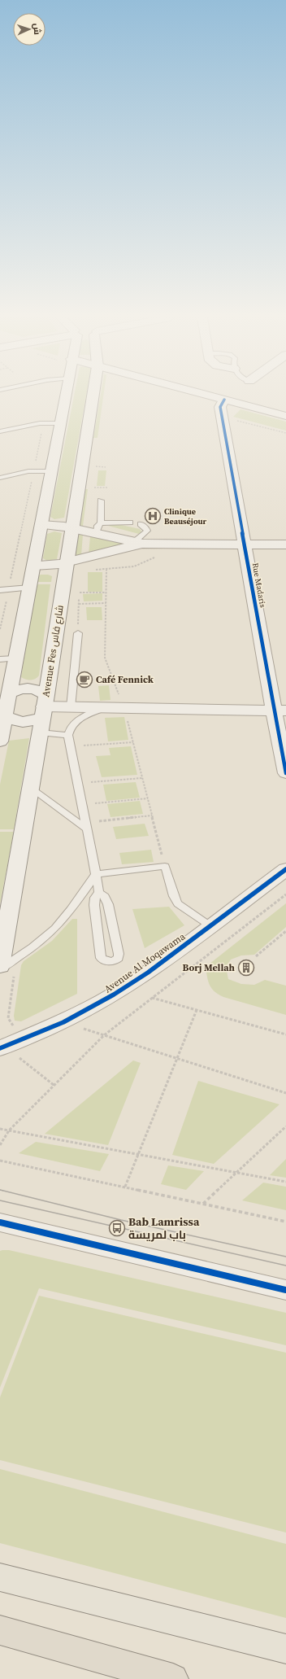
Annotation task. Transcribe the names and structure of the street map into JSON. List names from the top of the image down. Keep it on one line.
{"streets":{"street":["Rue Madaris","Avenue Fes شارع فاس","Avenue Al Moqawama"]},"places":{"hospital":["Clinique Beauséjour"],"cafe":["Café Fennick"],"building":["Borj Mellah"],"bus stop":["Bab Lamrissa باب لمريسة"]},"north":"right"}
